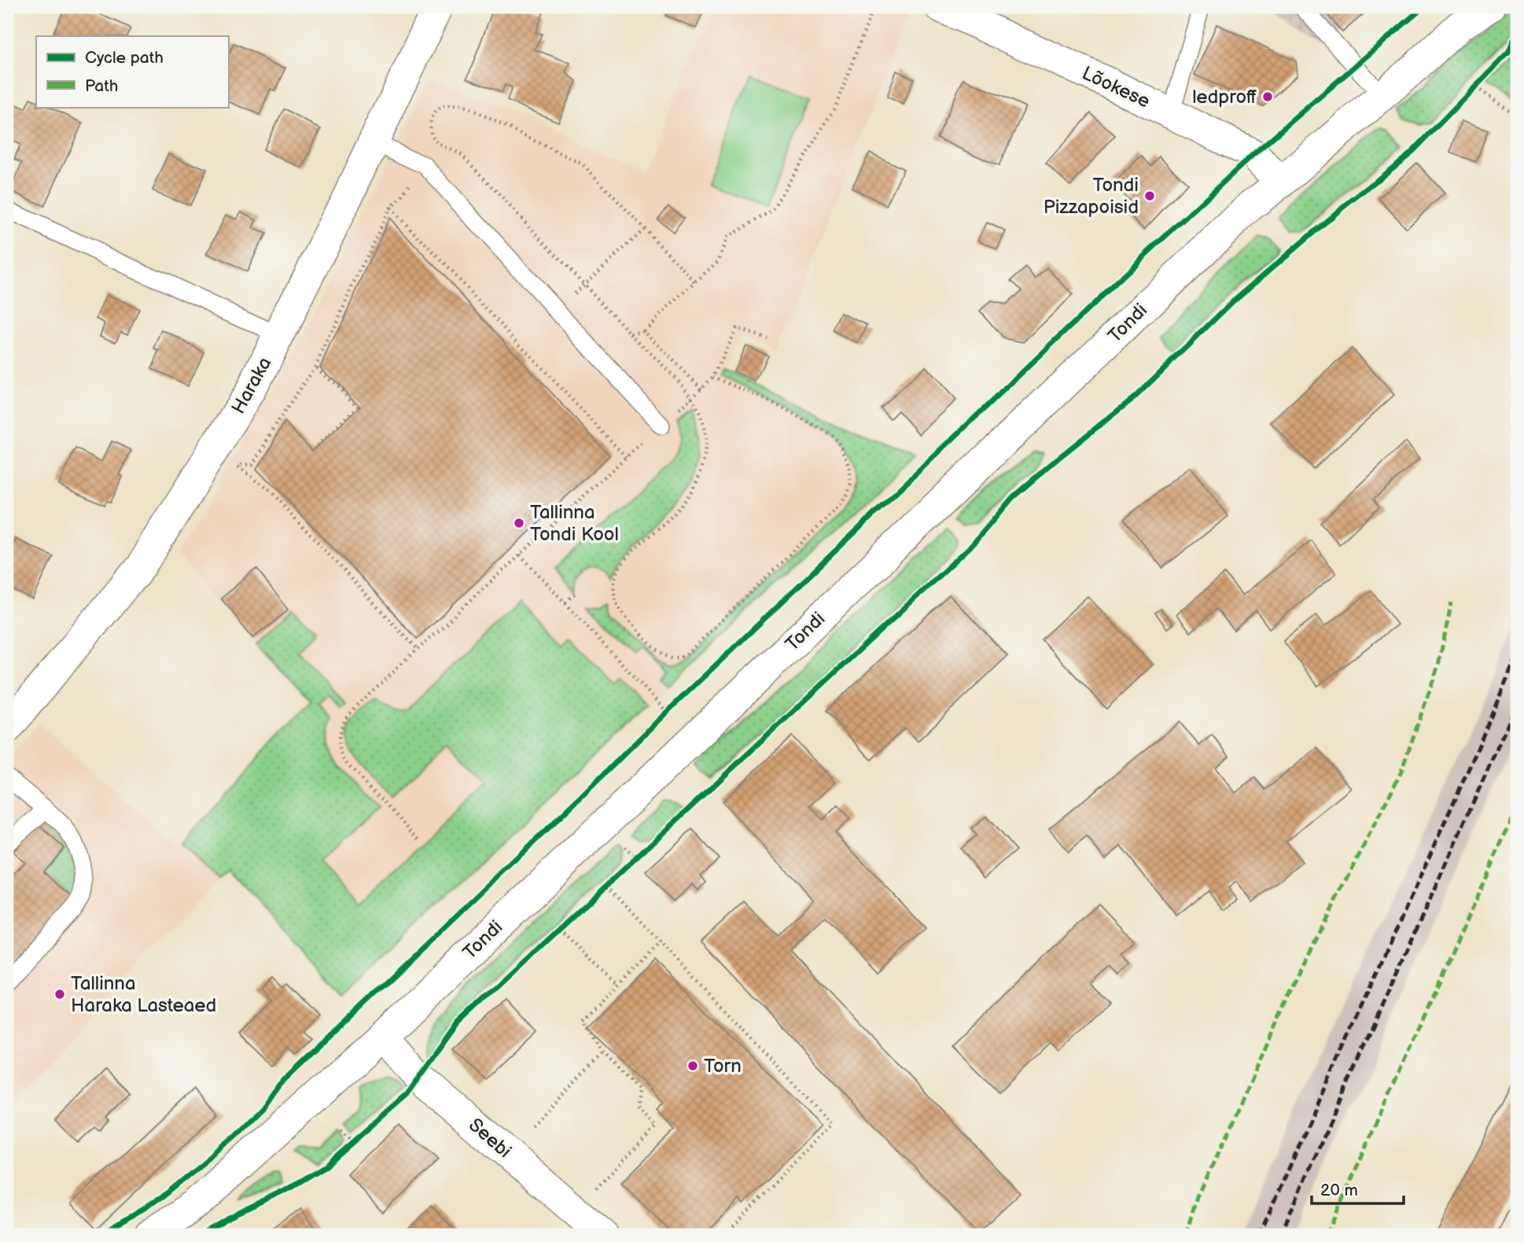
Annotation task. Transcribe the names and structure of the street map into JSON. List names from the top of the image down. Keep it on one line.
{"streets":{"street":["Lõokese","Tondi","Haraka","Seebi"]},"crossings":[["Lõokese","Tondi"],["Tondi","Seebi"]],"places":["ledproff","Tondi Pizzapoisid","Tallinna Tondi Kool","Tallinna Haraka Lasteaed","Torn"],"legend":["Cycle path","Path"],"scale_bar":"20 m"}
